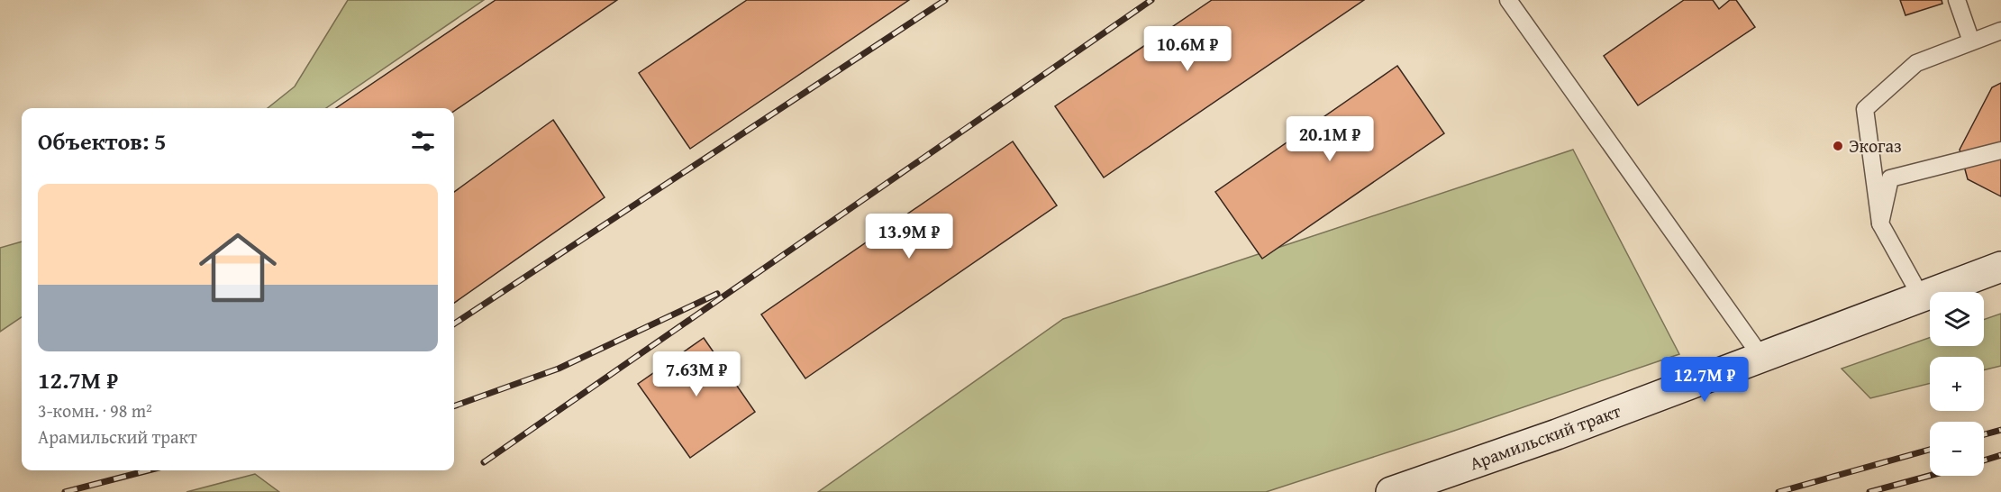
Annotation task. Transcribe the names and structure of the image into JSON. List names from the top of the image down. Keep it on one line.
{"streets":{"main road":["Арамильский тракт"]},"places":["Экогаз"],"page":{"price":["10.6M ₽","20.1M ₽","13.9M ₽","7.63M ₽","12.7M ₽"],"heading":"Объектов: 5","list":[{"name":"12.7M ₽","note":"3-комн. · 98 m² · Арамильский тракт"}],"map_buttons":["+","−"]}}
